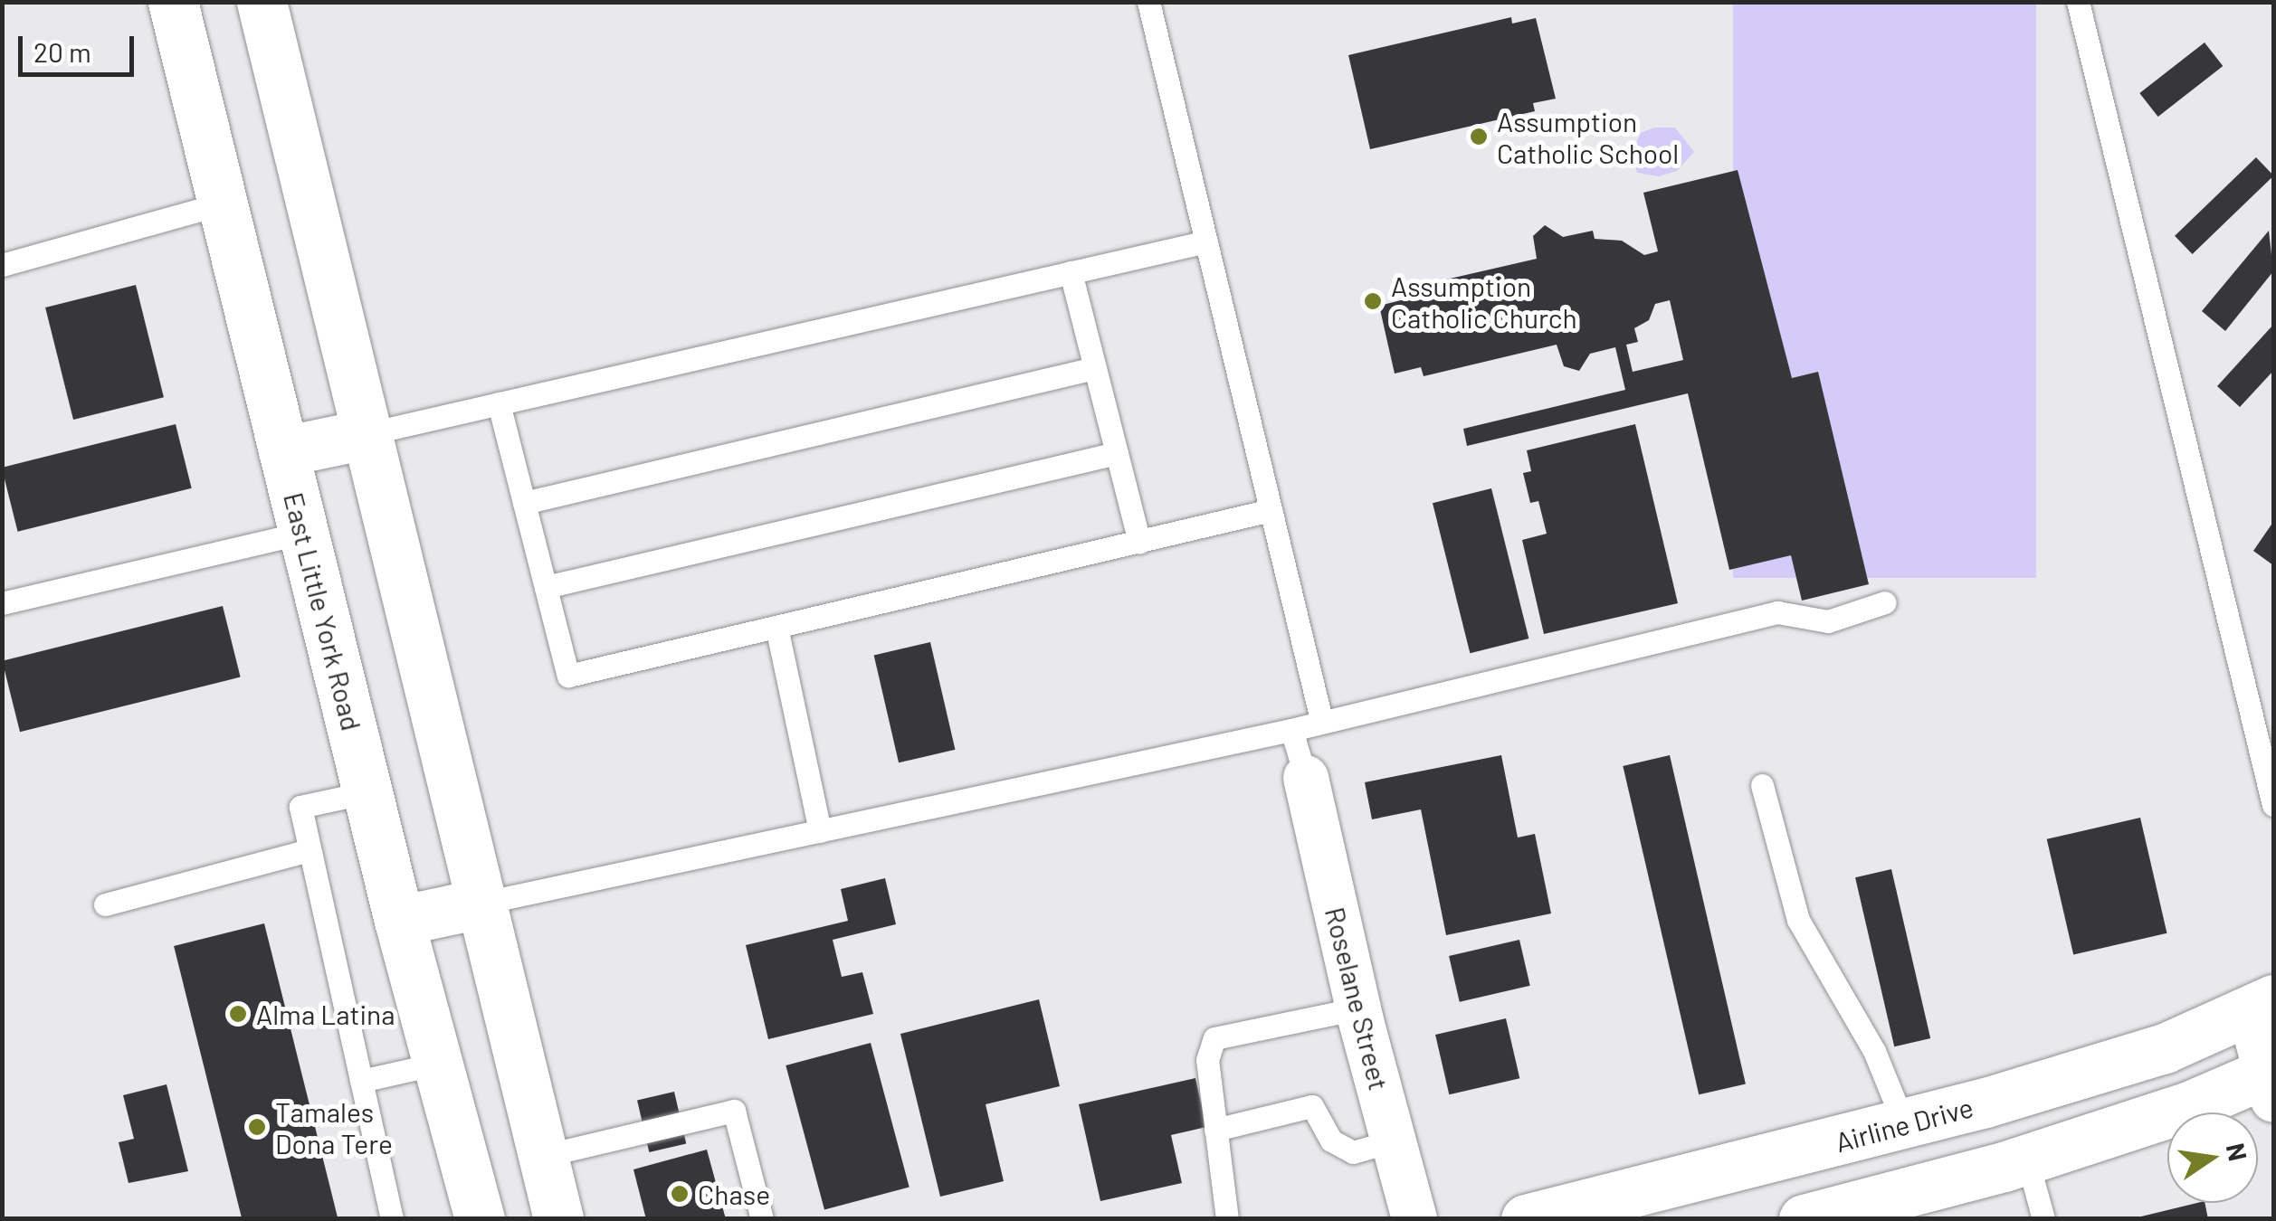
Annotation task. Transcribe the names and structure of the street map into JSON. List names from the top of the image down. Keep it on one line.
{"streets":{"main road":["East Little York Road","Airline Drive"],"street":["Roselane Street"]},"places":["Assumption Catholic School","Assumption Catholic Church","Alma Latina","Tamales Dona Tere","Chase"],"scale_bar":"20 m","north":"right"}
